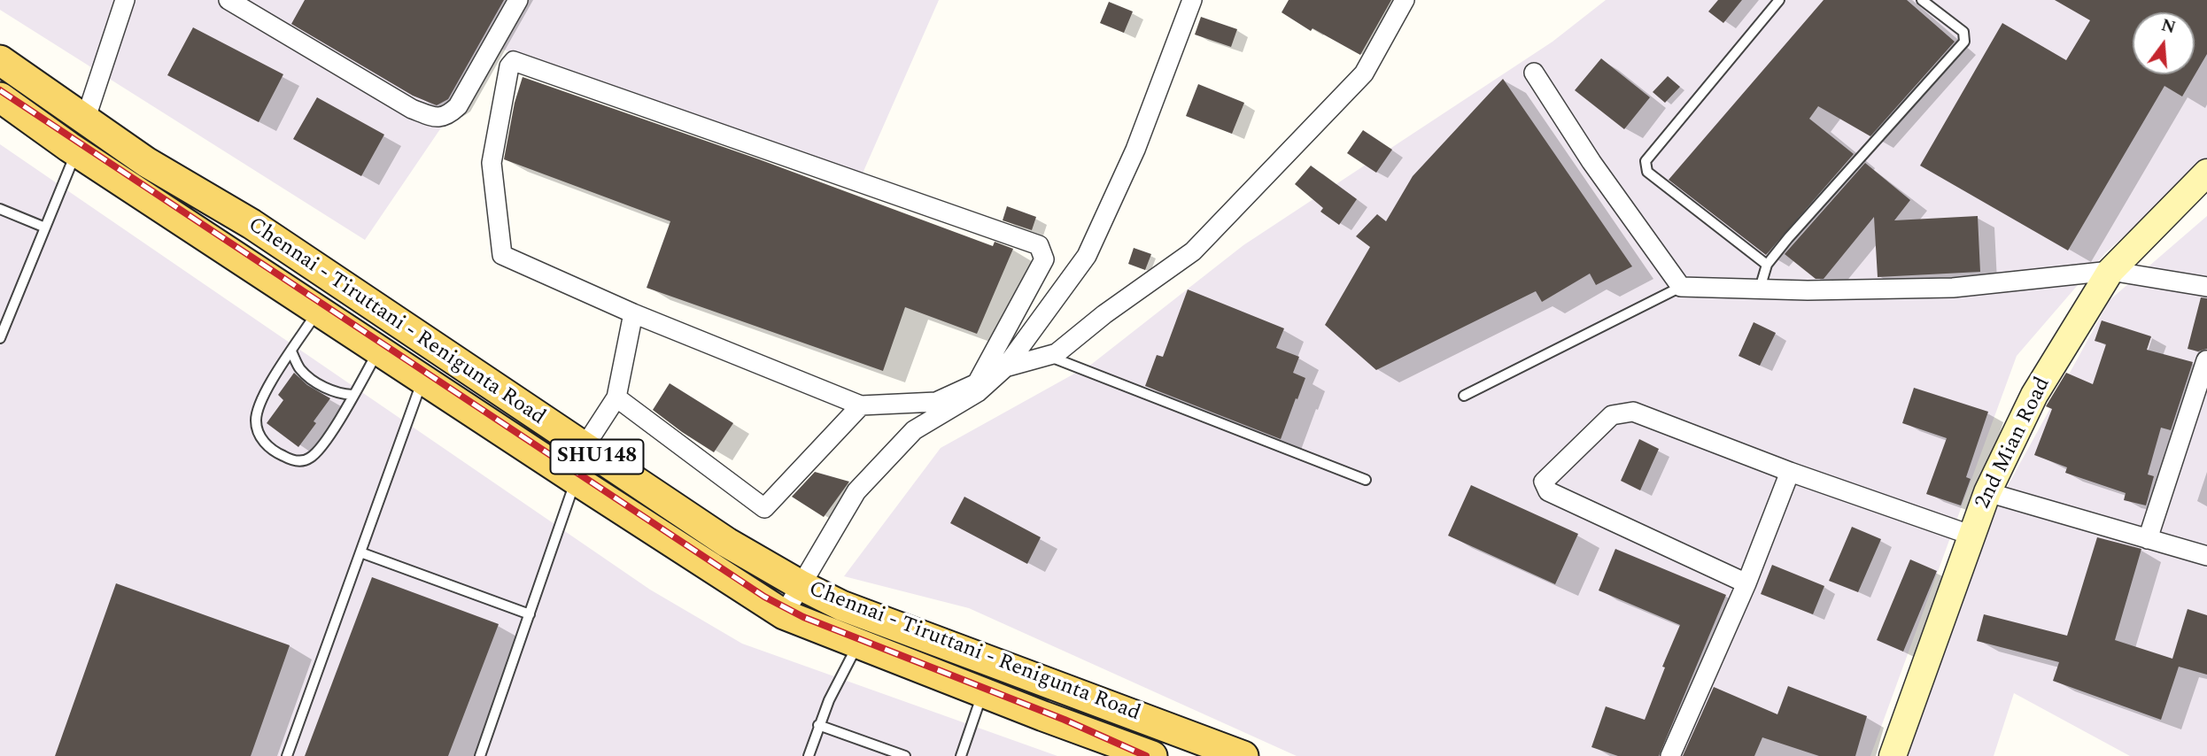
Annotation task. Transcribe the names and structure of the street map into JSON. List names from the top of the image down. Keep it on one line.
{"streets":{"main road":["Chennai - Tiruttani - Renigunta Road","2nd Mian Road","SHU148"]},"north":"top"}
